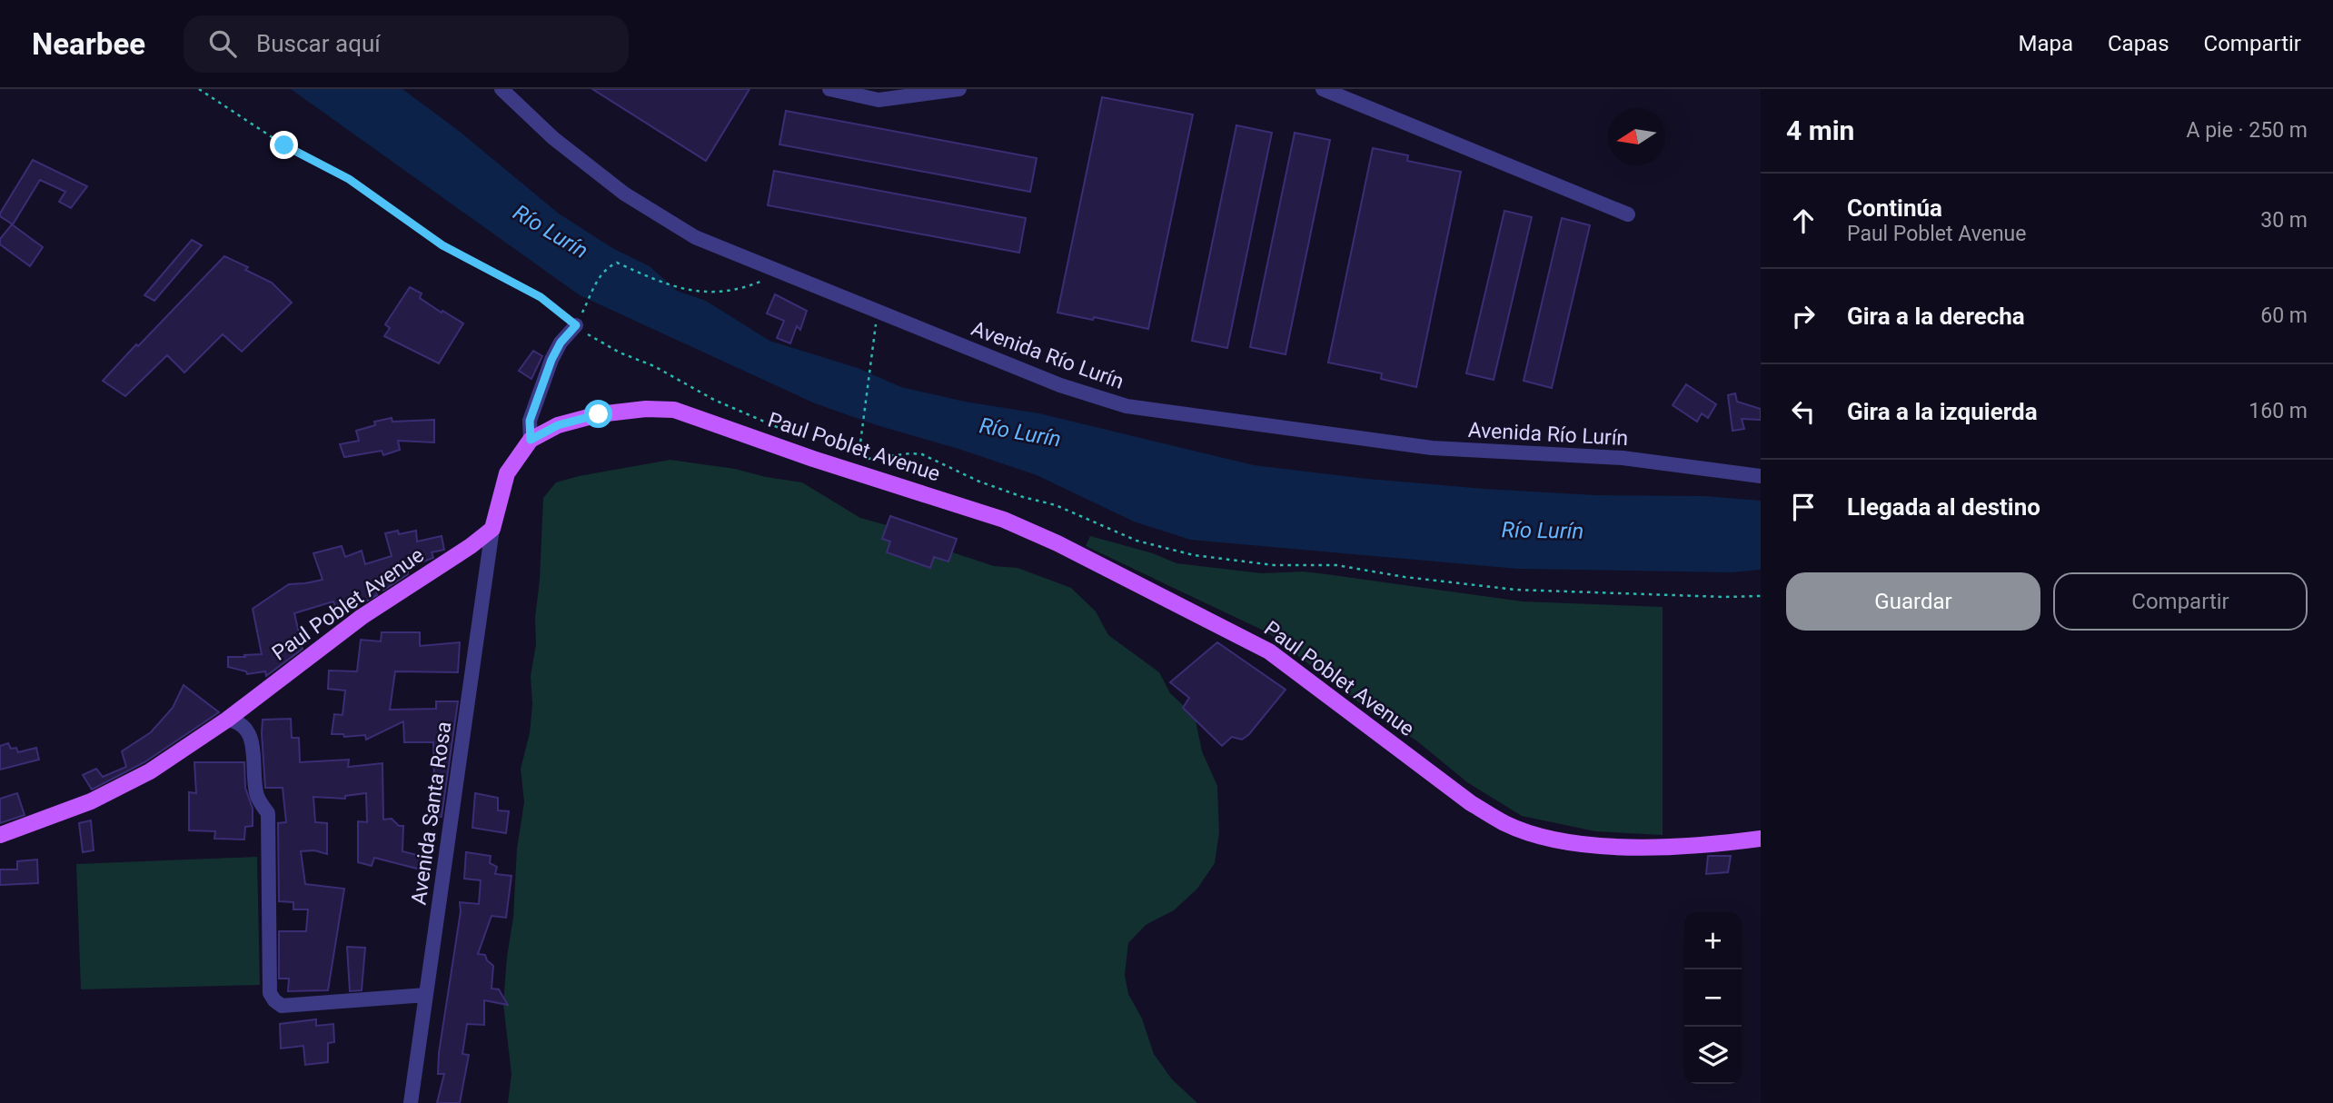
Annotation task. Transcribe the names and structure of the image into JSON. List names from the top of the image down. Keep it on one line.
{"streets":{"main road":["Paul Poblet Avenue"],"street":["Avenida Río Lurín","Avenida Santa Rosa"]},"crossings":[["Paul Poblet Avenue","Avenida Santa Rosa"]],"water":["Río Lurín"],"north":"left","page":{"header":"Nearbee","search":"Buscar aquí","nav":["Mapa","Capas","Compartir"],"heading":["4 min","A pie · 250 m"],"list":[["Continúa","Paul Poblet Avenue","30 m"],["Gira a la derecha","60 m"],["Gira a la izquierda","160 m"],"Llegada al destino"],"buttons":["Guardar","Compartir"],"map_buttons":["+","−"]}}
